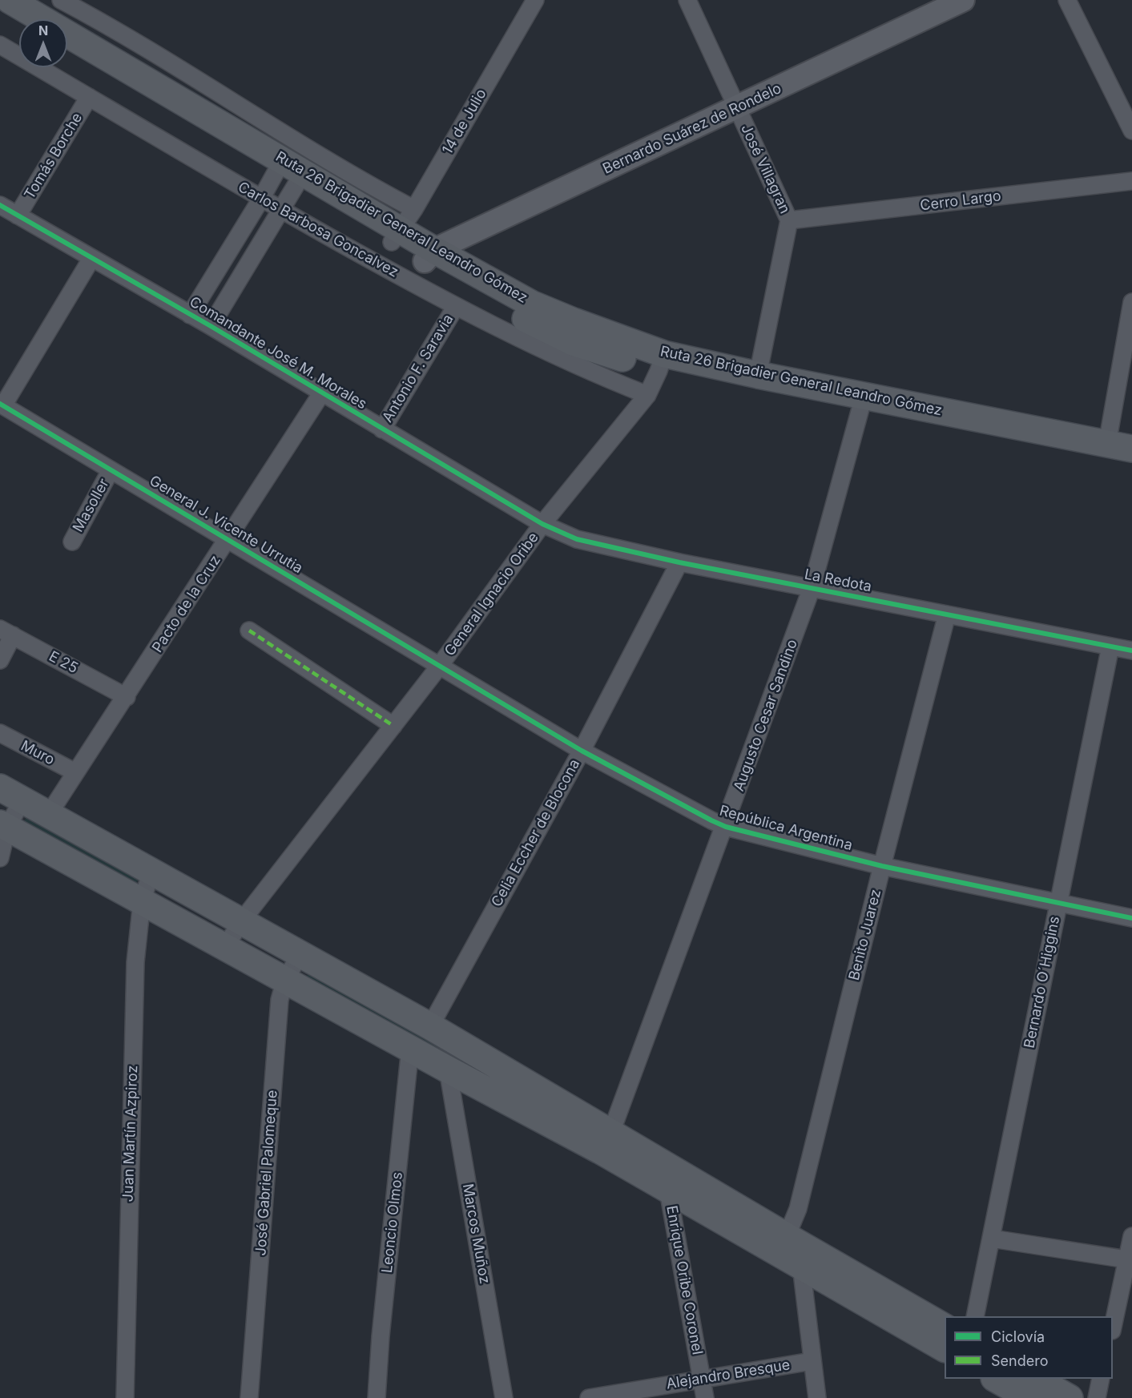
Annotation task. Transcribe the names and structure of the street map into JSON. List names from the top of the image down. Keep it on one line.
{"streets":{"main road":["Ruta 26 Brigadier General Leandro Gómez"],"street":["14 de Julio","Bernardo Suárez de Rondelo","Tomás Borche","José Villagran","Cerro Largo","Carlos Barbosa Goncalvez","Comandante José M. Morales","Antonio F. Saravia","Masoller","General J. Vicente Urrutia","La Redota","General Ignacio Oribe","Pacto de la Cruz","E 25","Augusto Cesar Sandino","Muro","República Argentina","Celia Eccher de Blocona","Benito Juarez","Bernardo O´Higgins","Juan Martín Azpiroz","José Gabriel Palomeque","Leoncio Olmos","Marcos Muñoz","Enrique Oribe Coronel","Alejandro Bresque"]},"crossings":[["14 de Julio","Ruta 26 Brigadier General Leandro Gómez"],["Bernardo Suárez de Rondelo","José Villagran"],["Bernardo Suárez de Rondelo","Ruta 26 Brigadier General Leandro Gómez"],["Tomás Borche","Carlos Barbosa Goncalvez"],["Tomás Borche","Comandante José M. Morales"],["José Villagran","Cerro Largo"],["José Villagran","Ruta 26 Brigadier General Leandro Gómez"],["Ruta 26 Brigadier General Leandro Gómez","General Ignacio Oribe"],["Ruta 26 Brigadier General Leandro Gómez","Augusto Cesar Sandino"],["Carlos Barbosa Goncalvez","Antonio F. Saravia"],["Carlos Barbosa Goncalvez","General Ignacio Oribe"],["Comandante José M. Morales","Antonio F. Saravia"],["Comandante José M. Morales","La Redota"],["Comandante José M. Morales","General Ignacio Oribe"],["Comandante José M. Morales","Pacto de la Cruz"],["Masoller","General J. Vicente Urrutia"],["General J. Vicente Urrutia","General Ignacio Oribe"],["General J. Vicente Urrutia","Pacto de la Cruz"],["General J. Vicente Urrutia","República Argentina"],["La Redota","General Ignacio Oribe"],["La Redota","Augusto Cesar Sandino"],["La Redota","Celia Eccher de Blocona"],["La Redota","Benito Juarez"],["La Redota","Bernardo O´Higgins"],["General Ignacio Oribe","República Argentina"],["Pacto de la Cruz","E 25"],["Pacto de la Cruz","Muro"],["Augusto Cesar Sandino","República Argentina"],["República Argentina","Celia Eccher de Blocona"],["República Argentina","Benito Juarez"],["República Argentina","Bernardo O´Higgins"],["Enrique Oribe Coronel","Alejandro Bresque"]],"legend":["Ciclovía","Sendero"],"north":"top"}
